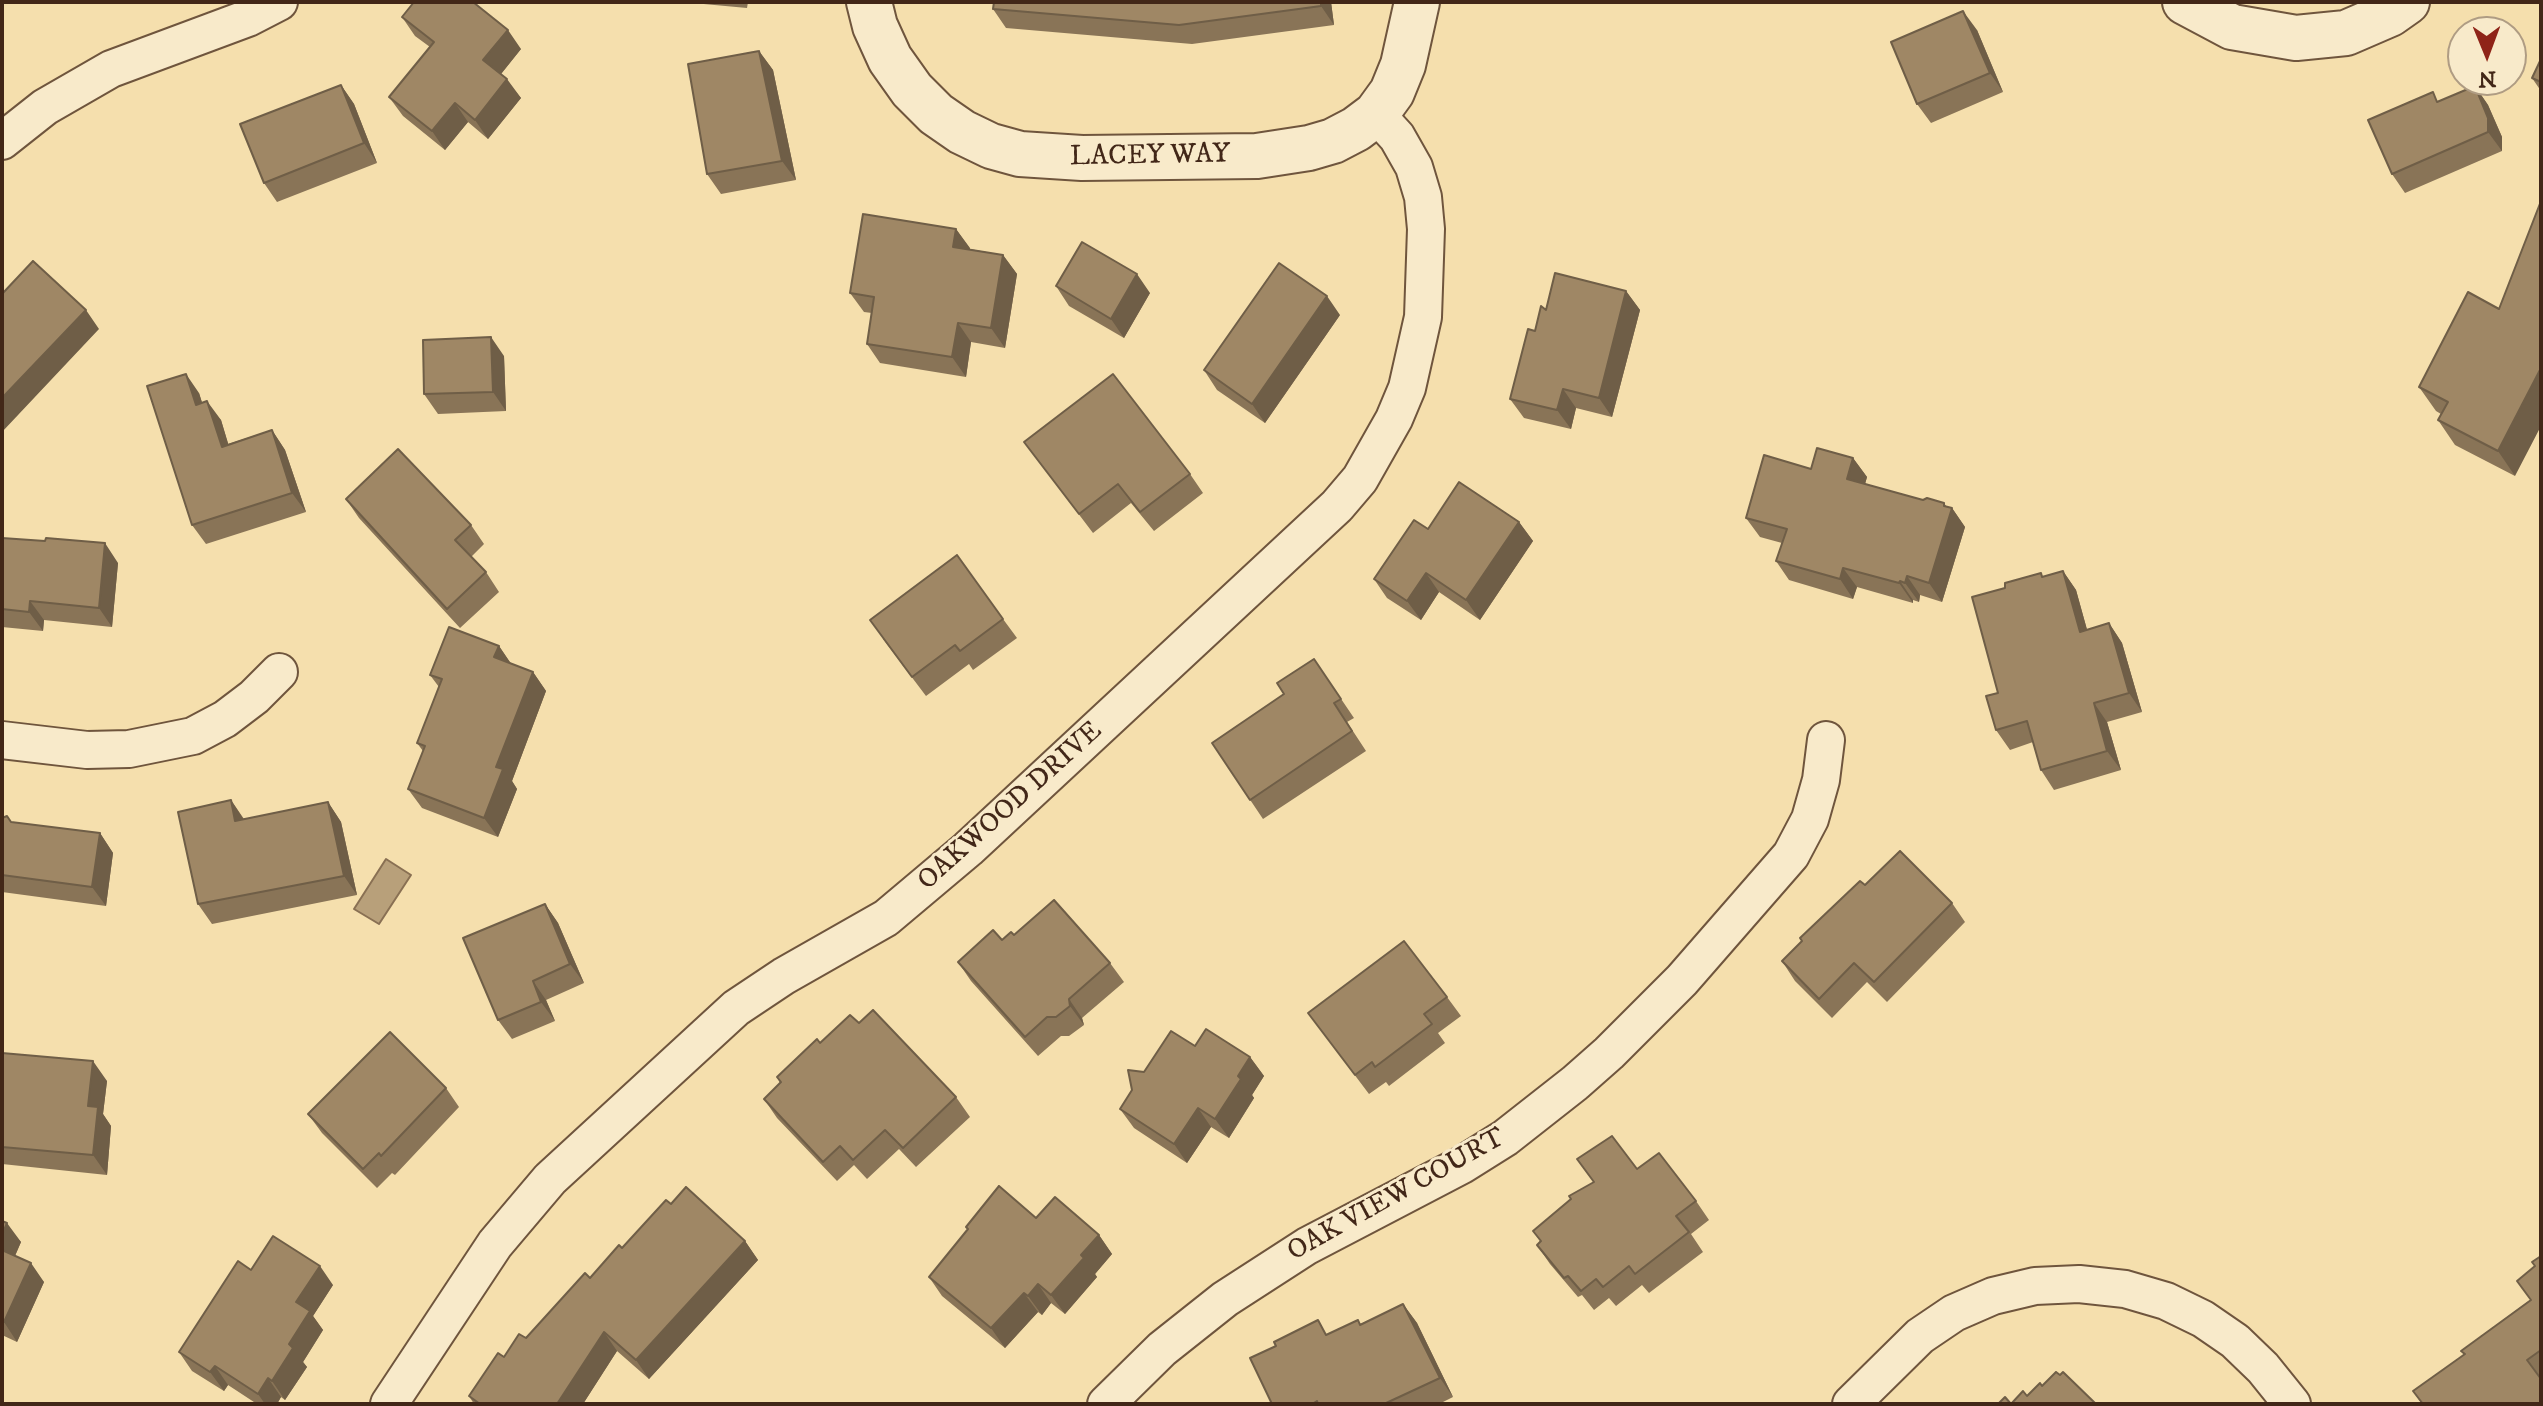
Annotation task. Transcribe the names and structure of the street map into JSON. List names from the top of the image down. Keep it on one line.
{"streets":{"street":["LACEY WAY","OAKWOOD DRIVE","OAK VIEW COURT"]},"crossings":[["LACEY WAY","OAKWOOD DRIVE"]],"north":"bottom"}
